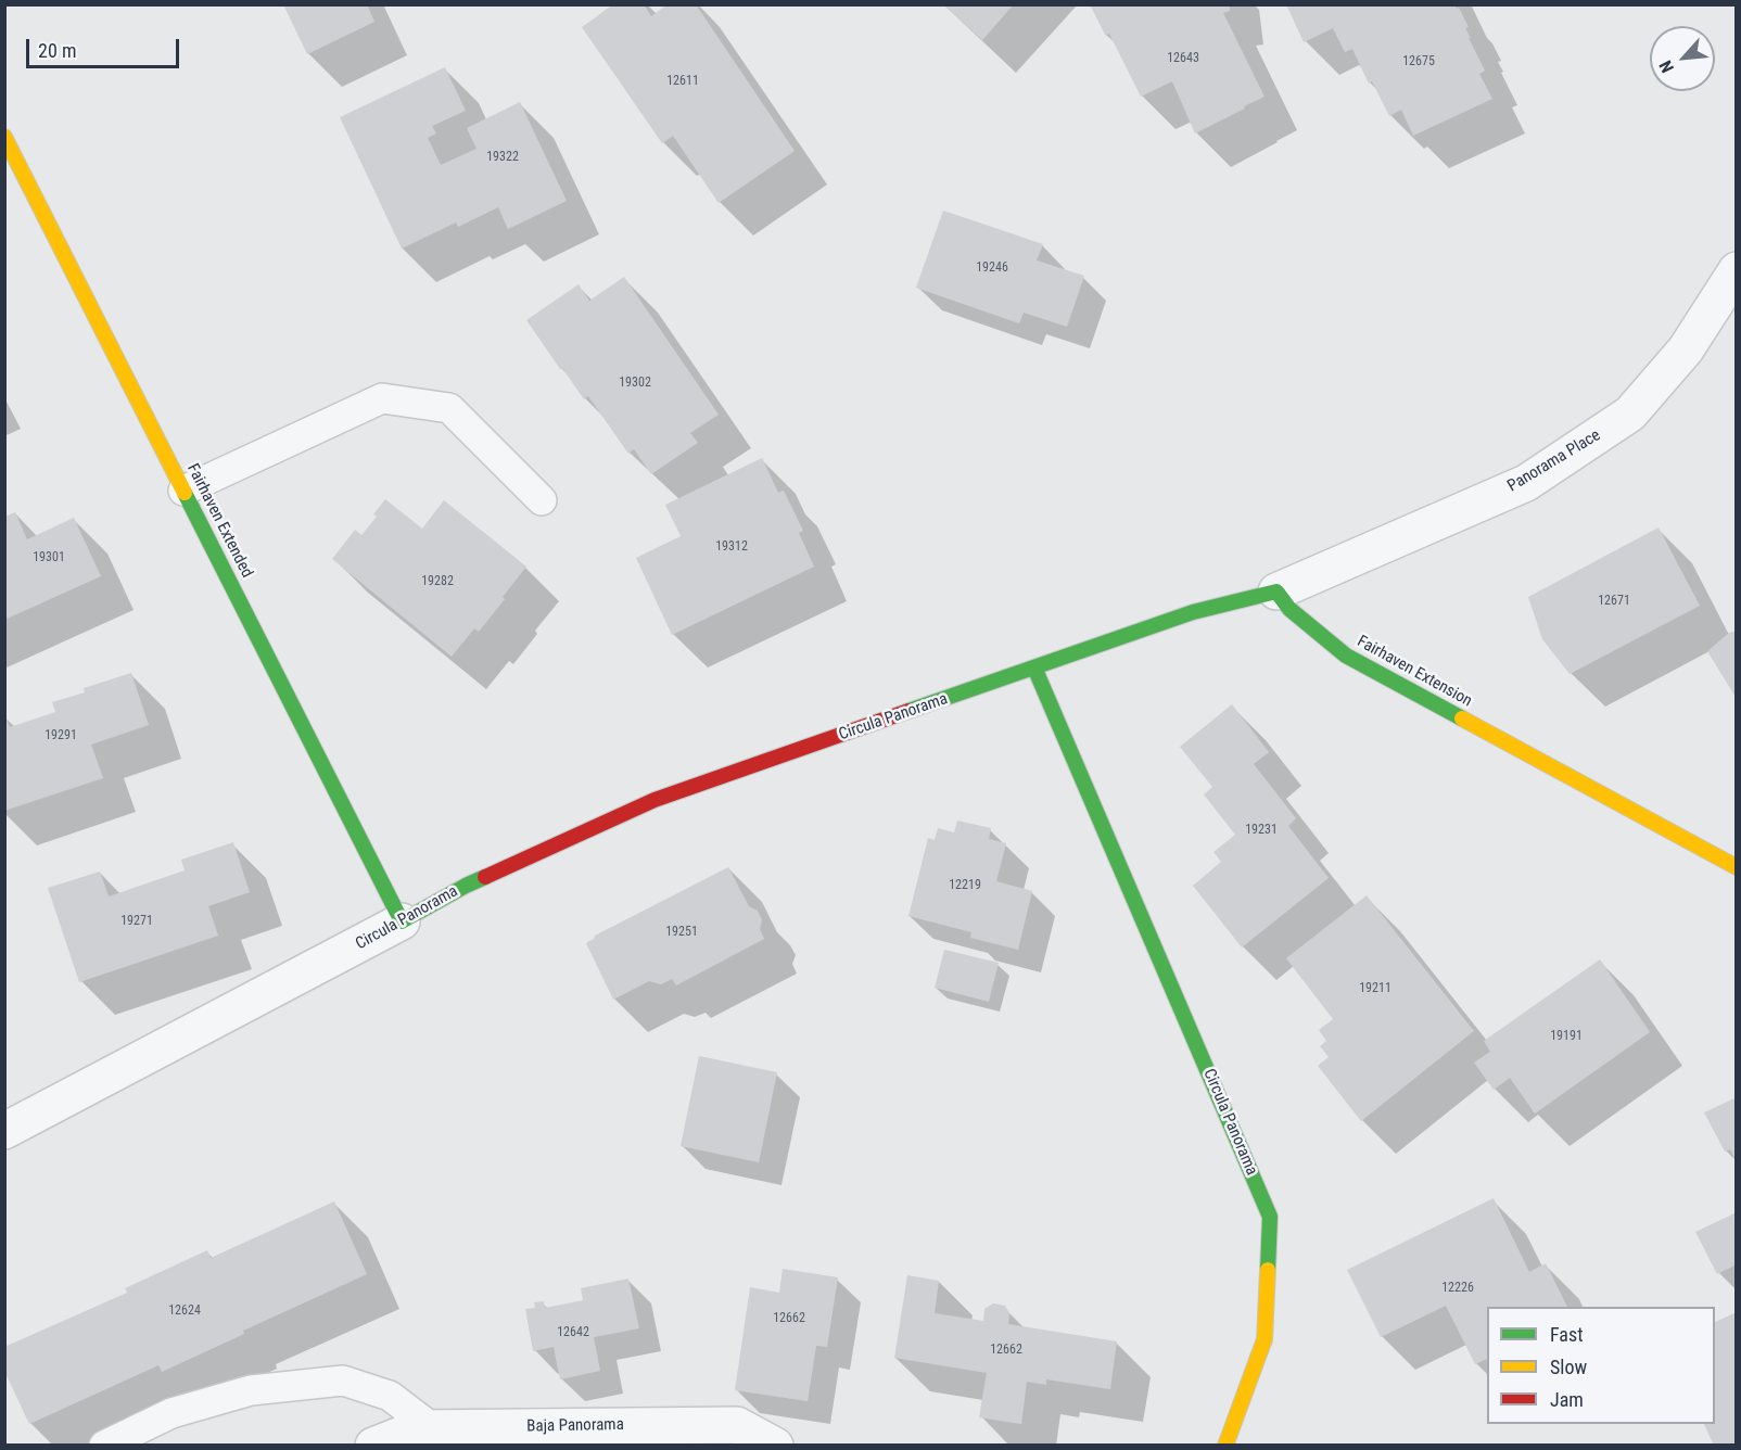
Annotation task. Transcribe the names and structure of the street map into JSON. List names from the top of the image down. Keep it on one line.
{"streets":{"street":["Panorama Place","Fairhaven Extended","Fairhaven Extension","Circula Panorama","Baja Panorama"]},"crossings":[["Panorama Place","Fairhaven Extension"],["Fairhaven Extended","Circula Panorama"]],"house_numbers":["12643","12675","12611","19322","19246","19302","19312","19301","19282","12671","19291","19231","12219","19271","19251","19211","19191","12226","12624","12662","12642","12662"],"legend":["Fast","Slow","Jam"],"scale_bar":"20 m","north":"bottom left"}
